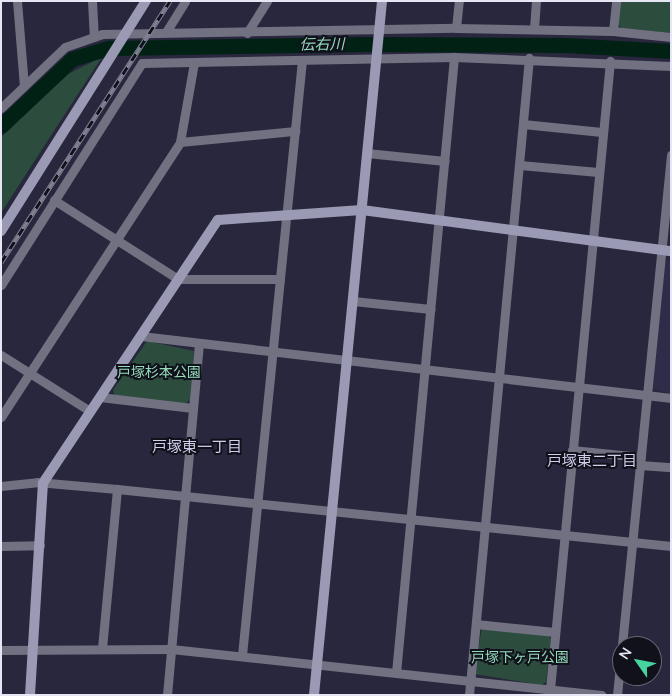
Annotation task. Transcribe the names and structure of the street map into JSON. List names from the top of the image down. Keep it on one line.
{"districts":["戸塚東一丁目","戸塚東二丁目"],"water":["伝右川"],"parks":["戸塚杉本公園","戸塚下ヶ戸公園"],"north":"top left"}
